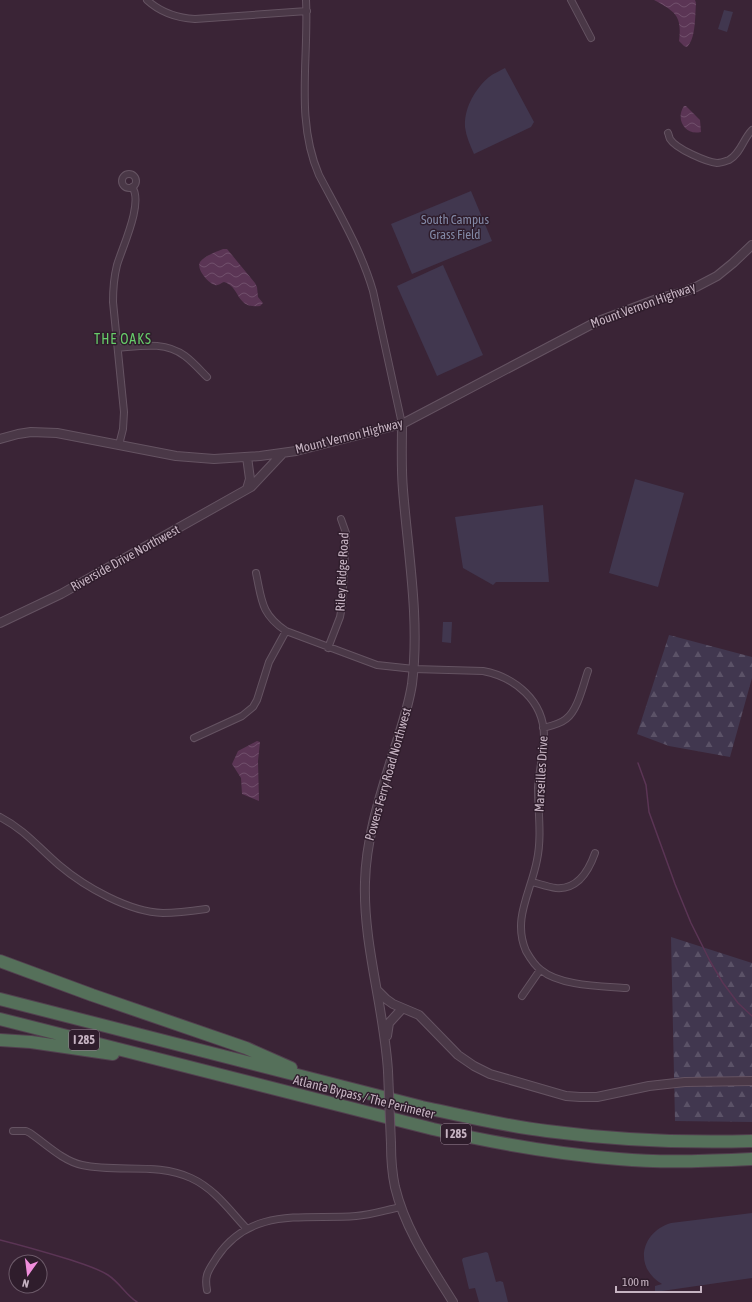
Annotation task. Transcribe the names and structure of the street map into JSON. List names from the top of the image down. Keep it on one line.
{"streets":{"highway":["I 285","Atlanta Bypass / The Perimeter"],"street":["Mount Vernon Highway","Riverside Drive Northwest","Riley Ridge Road","Powers Ferry Road Northwest","Marseilles Drive"]},"crossings":[["Mount Vernon Highway","Riverside Drive Northwest"],["Mount Vernon Highway","Powers Ferry Road Northwest"],["Riley Ridge Road","Marseilles Drive"],["Powers Ferry Road Northwest","Marseilles Drive"]],"districts":["THE OAKS"],"parks":["South Campus Grass Field"],"scale_bar":"100 m","north":"bottom"}
